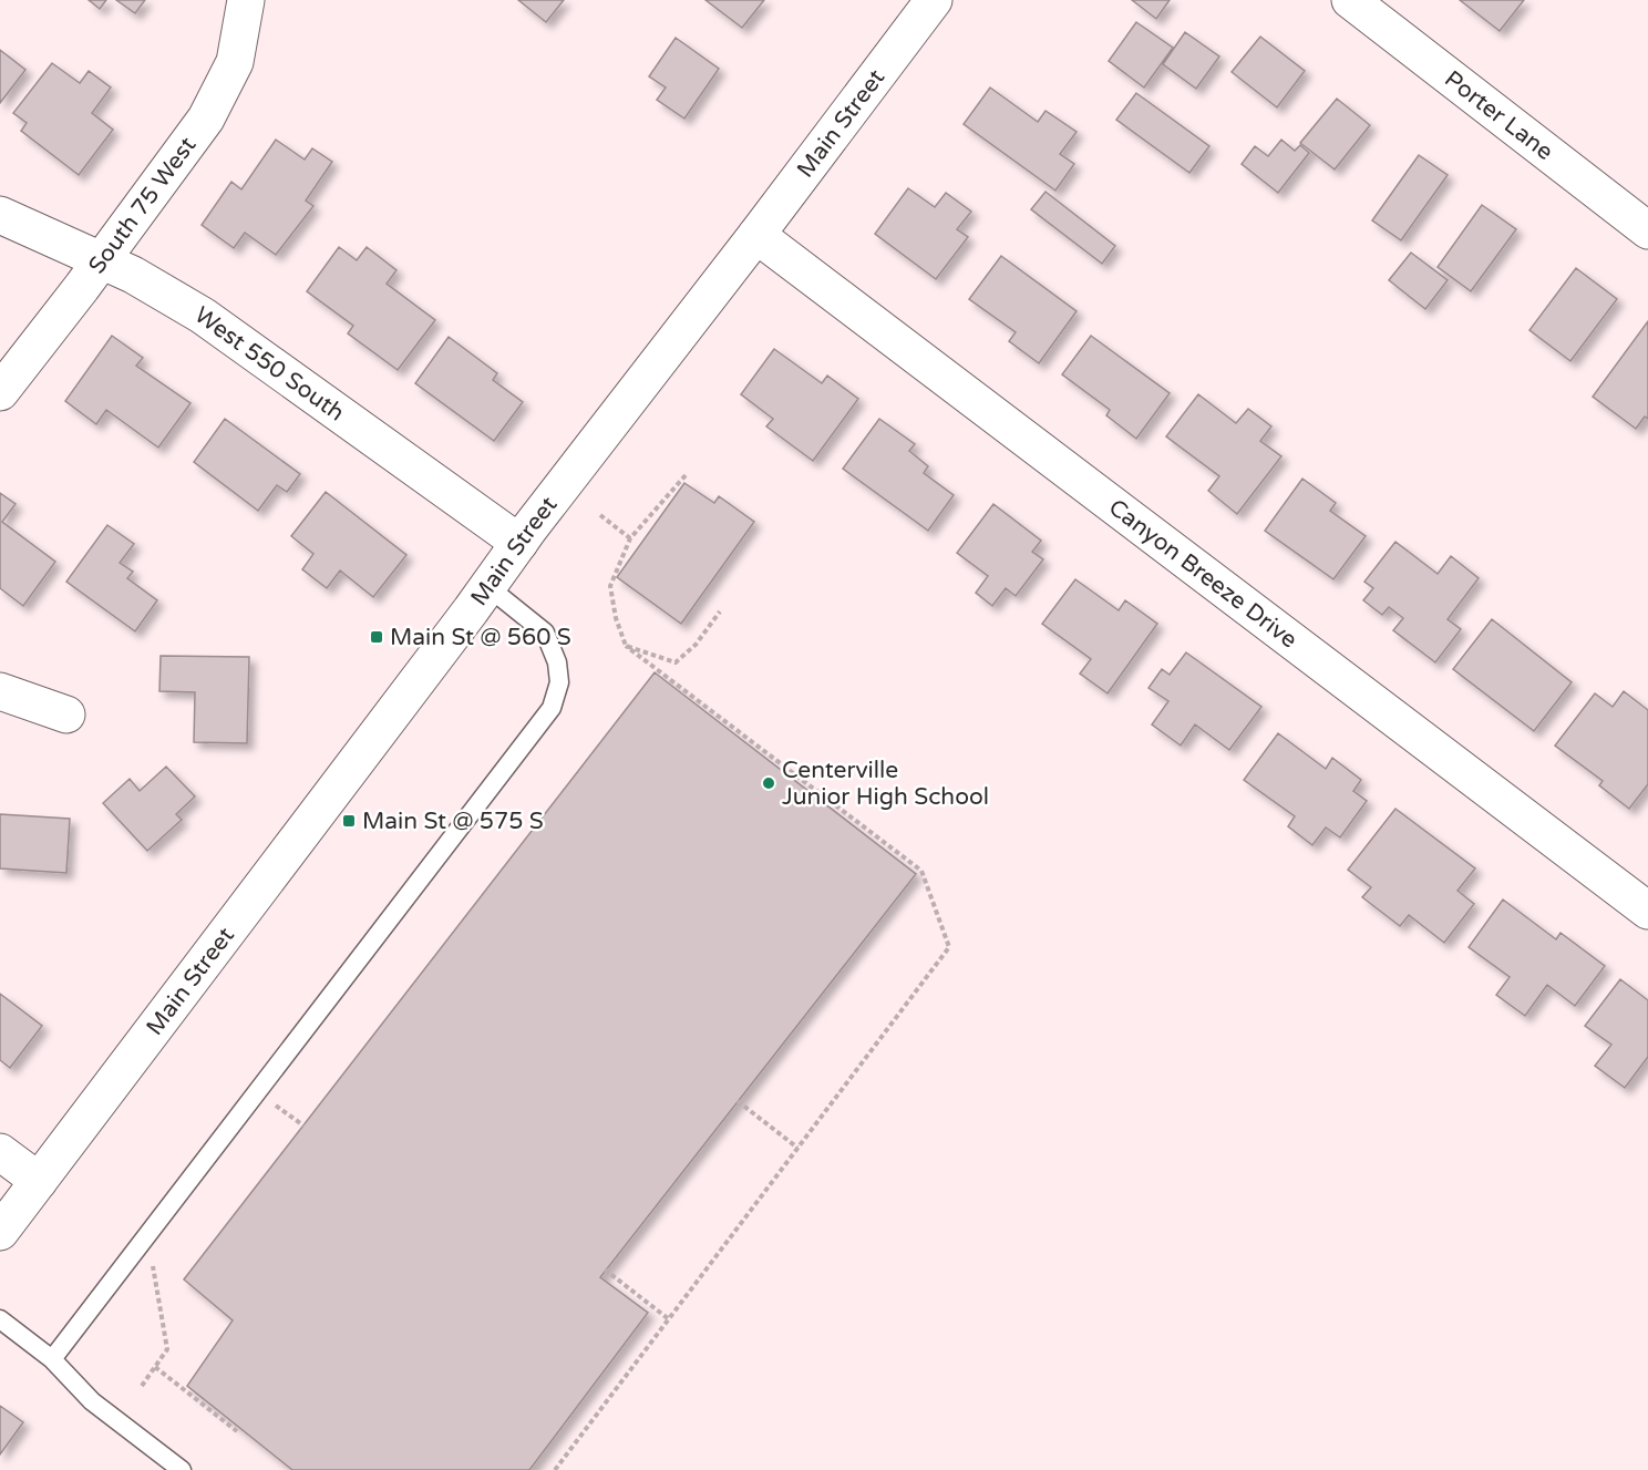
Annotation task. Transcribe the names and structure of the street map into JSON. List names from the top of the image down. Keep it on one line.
{"streets":{"street":["Porter Lane","Main Street","South 75 West","West 550 South","Canyon Breeze Drive"]},"crossings":[["Main Street","West 550 South"],["Main Street","Canyon Breeze Drive"],["South 75 West","West 550 South"]],"places":{"transit":["Main St @ 560 S","Main St @ 575 S"],"other":["Centerville Junior High School"]}}
